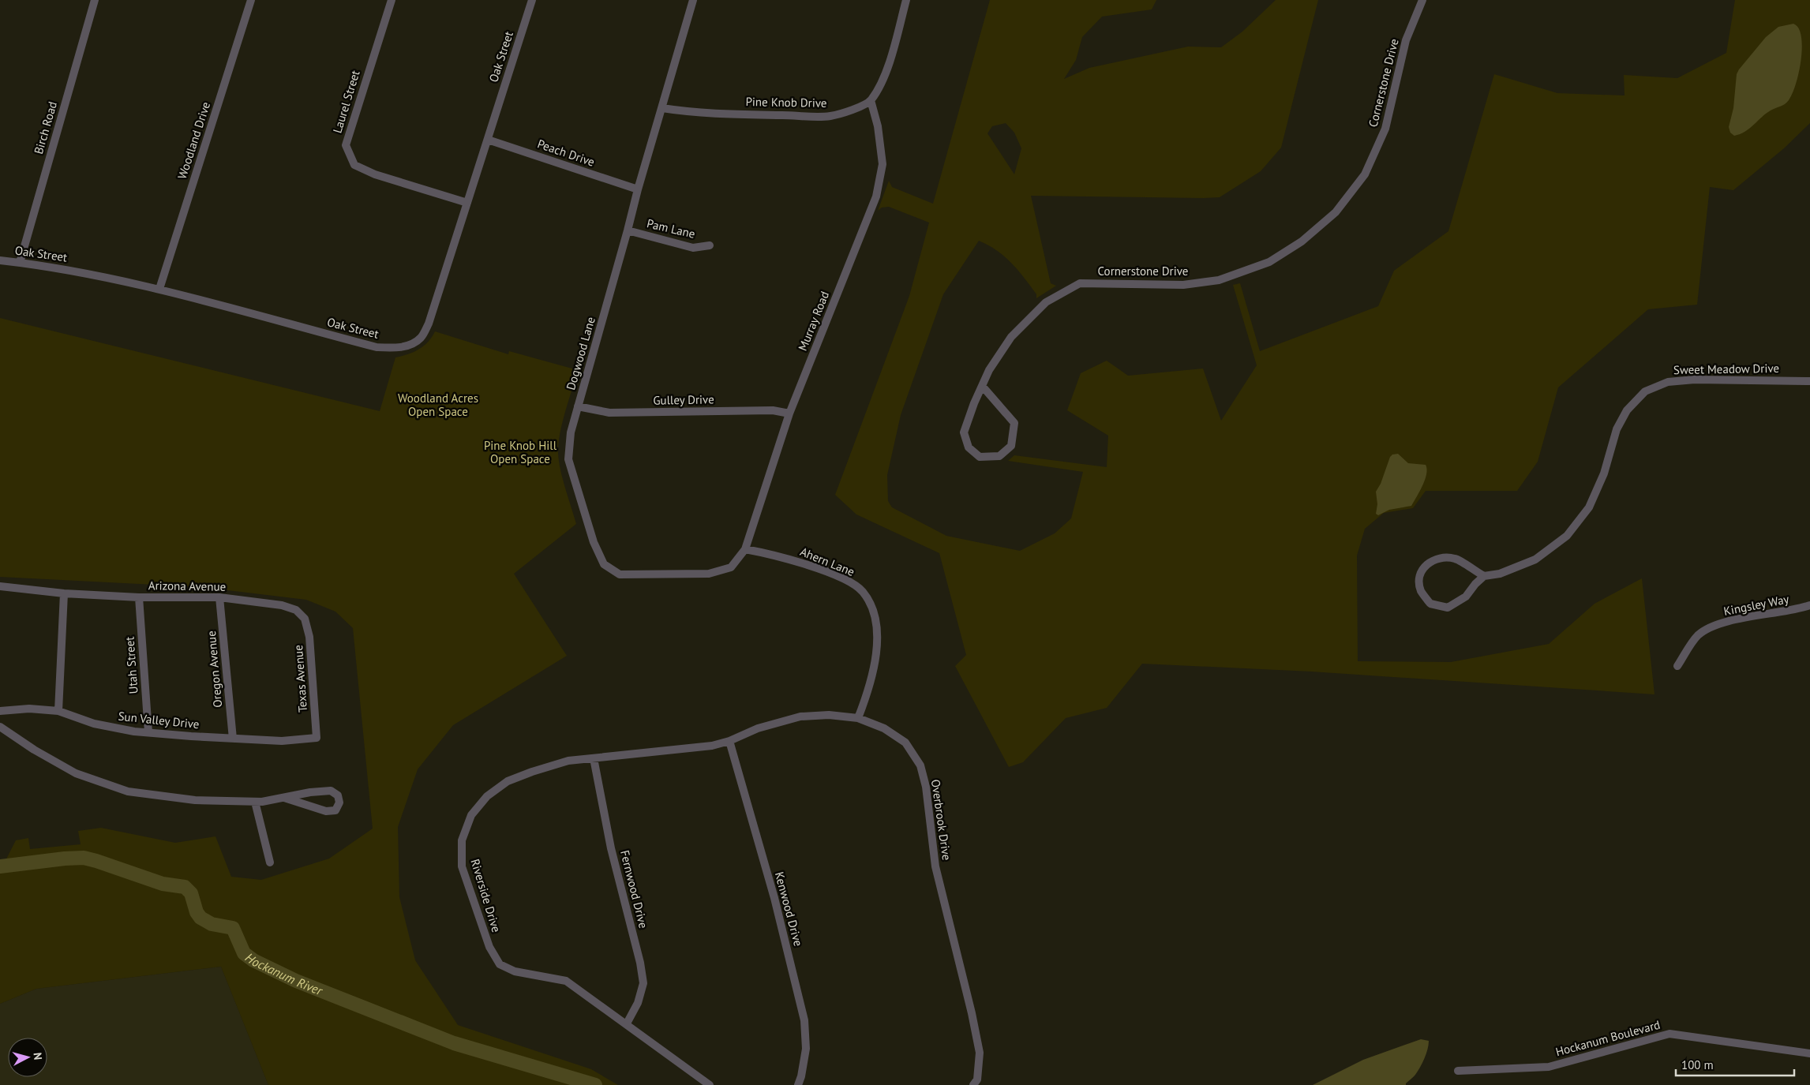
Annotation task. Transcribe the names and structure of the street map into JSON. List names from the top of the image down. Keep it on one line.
{"streets":{"street":["Oak Street","Cornerstone Drive","Laurel Street","Pine Knob Drive","Birch Road","Woodland Drive","Peach Drive","Pam Lane","Murray Road","Dogwood Lane","Sweet Meadow Drive","Gulley Drive","Ahern Lane","Arizona Avenue","Kingsley Way","Utah Street","Oregon Avenue","Texas Avenue","Sun Valley Drive","Overbrook Drive","Fernwood Drive","Riverside Drive","Kenwood Drive","Hockanum Boulevard"]},"crossings":[["Oak Street","Laurel Street"],["Oak Street","Birch Road"],["Oak Street","Woodland Drive"],["Oak Street","Peach Drive"],["Pine Knob Drive","Murray Road"],["Pine Knob Drive","Dogwood Lane"],["Peach Drive","Dogwood Lane"],["Pam Lane","Dogwood Lane"],["Murray Road","Dogwood Lane"],["Murray Road","Gulley Drive"],["Murray Road","Ahern Lane"],["Dogwood Lane","Gulley Drive"],["Dogwood Lane","Ahern Lane"],["Ahern Lane","Overbrook Drive"],["Arizona Avenue","Utah Street"],["Arizona Avenue","Oregon Avenue"],["Arizona Avenue","Texas Avenue"],["Utah Street","Sun Valley Drive"],["Oregon Avenue","Sun Valley Drive"],["Texas Avenue","Sun Valley Drive"],["Overbrook Drive","Riverside Drive"],["Overbrook Drive","Kenwood Drive"],["Fernwood Drive","Riverside Drive"],["Riverside Drive","Kenwood Drive"]],"water":["Hockanum River"],"parks":["Woodland Acres Open Space","Pine Knob Hill Open Space"],"scale_bar":"100 m","north":"right"}
